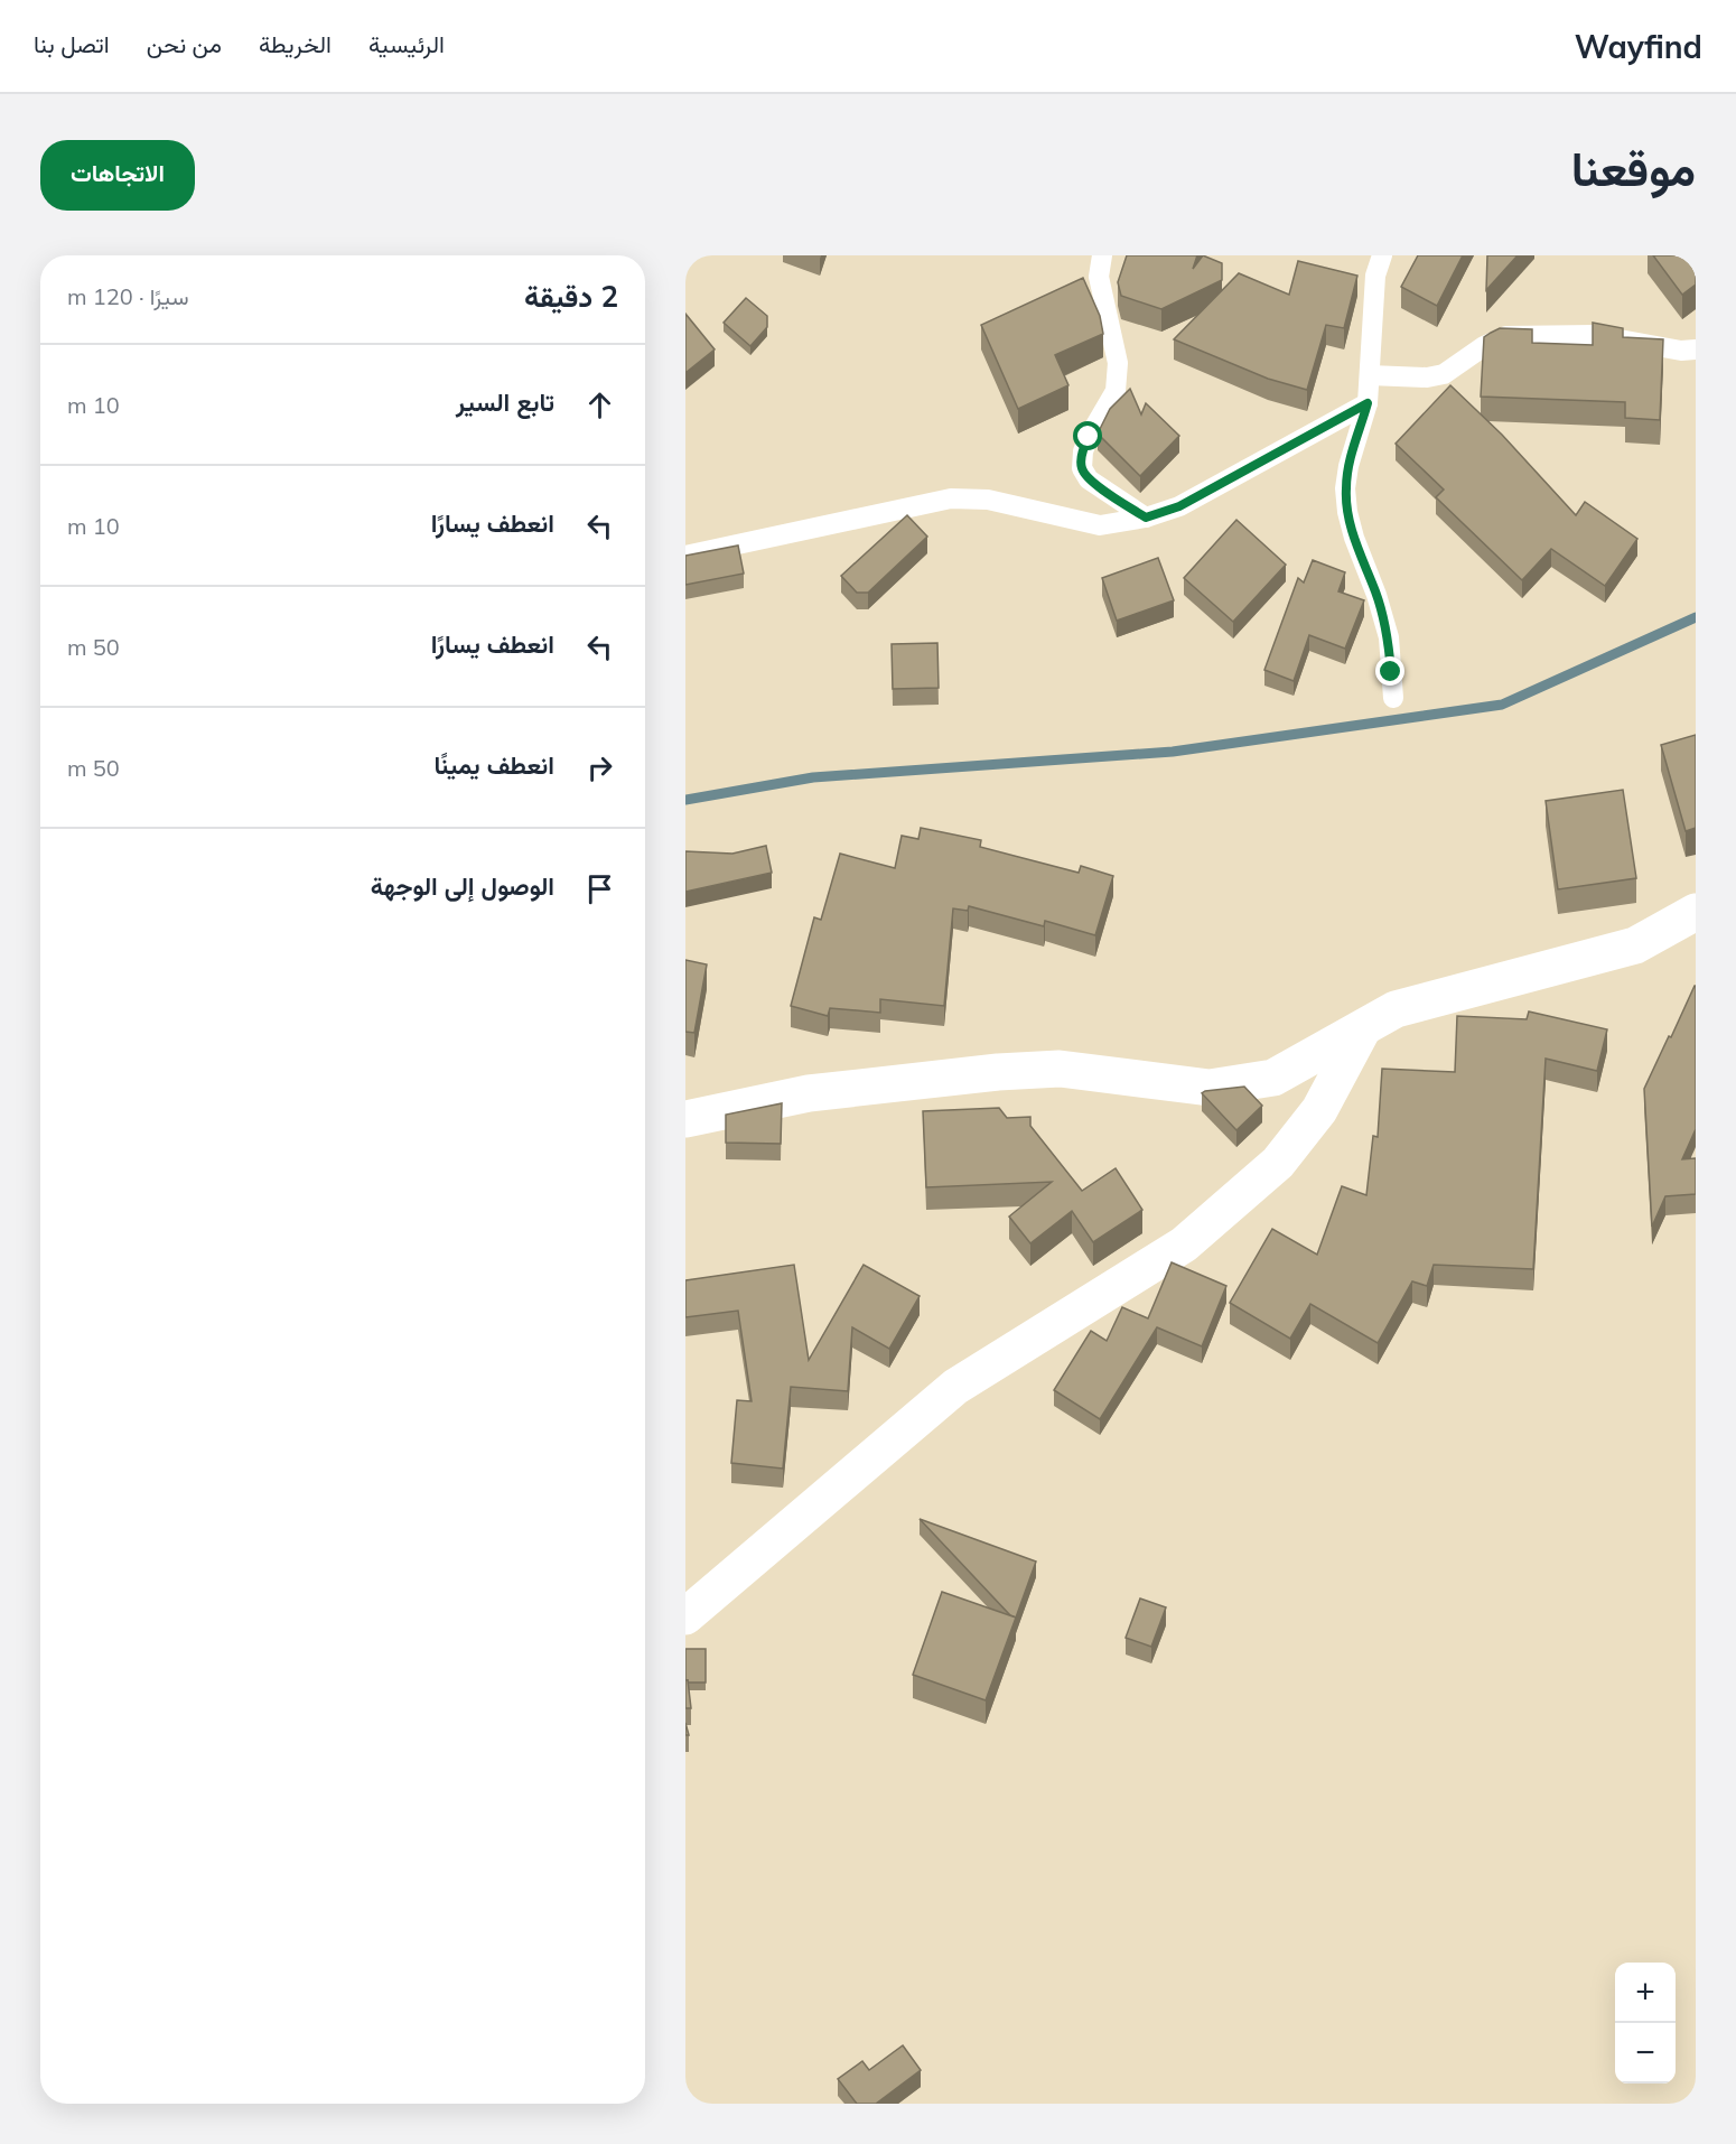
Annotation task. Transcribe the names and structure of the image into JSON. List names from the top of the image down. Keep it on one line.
{"page":{"header":"Wayfind","nav":["الرئيسية","الخريطة","من نحن","اتصل بنا"],"title":"موقعنا","buttons":"الاتجاهات","heading":["2 دقيقة","سيرًا · 120 m"],"list":[["تابع السير","10 m"],["انعطف يسارًا","10 m"],["انعطف يسارًا","50 m"],["انعطف يمينًا","50 m"],"الوصول إلى الوجهة"],"map_buttons":["+","−"]}}
